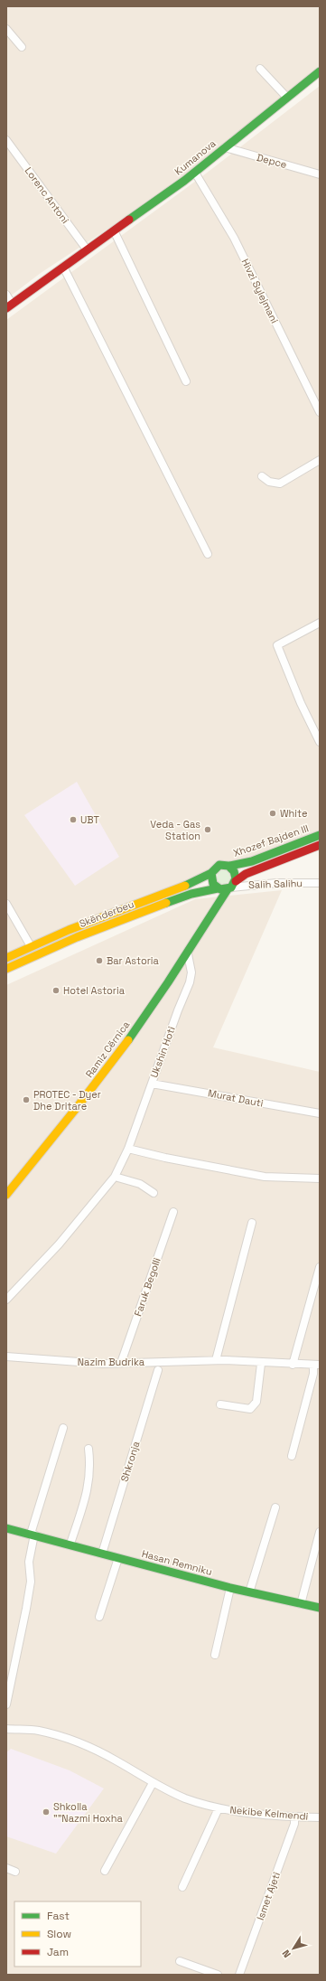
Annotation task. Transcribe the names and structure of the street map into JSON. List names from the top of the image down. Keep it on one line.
{"streets":{"main road":["Kumanova","Xhozef Bajden III","Skënderbeu","Ramiz Cërnica","Hasan Remniku"],"street":["Depce","Lorenc Antoni","Hivzi Sylejmani","Salih Salihu","Ukshin Hoti","Murat Dauti","Faruk Begolli","Nazim Budrika","Shkronja","Nekibe Kelmendi","Ismet Ajeti"]},"crossings":[["Kumanova","Depce"],["Kumanova","Lorenc Antoni"],["Kumanova","Hivzi Sylejmani"],["Xhozef Bajden III","Salih Salihu"],["Xhozef Bajden III","Skënderbeu"],["Xhozef Bajden III","Ramiz Cërnica"],["Salih Salihu","Ramiz Cërnica"],["Ramiz Cërnica","Ukshin Hoti"],["Ukshin Hoti","Murat Dauti"],["Faruk Begolli","Nazim Budrika"],["Shkronja","Hasan Remniku"],["Nekibe Kelmendi","Ismet Ajeti"]],"places":["White","UBT","Veda - Gas Station","Bar Astoria","Hotel Astoria","PROTEC - Dyer Dhe Dritare","Shkolla \"\"Nazmi Hoxha"],"legend":["Fast","Slow","Jam"],"north":"bottom left"}
